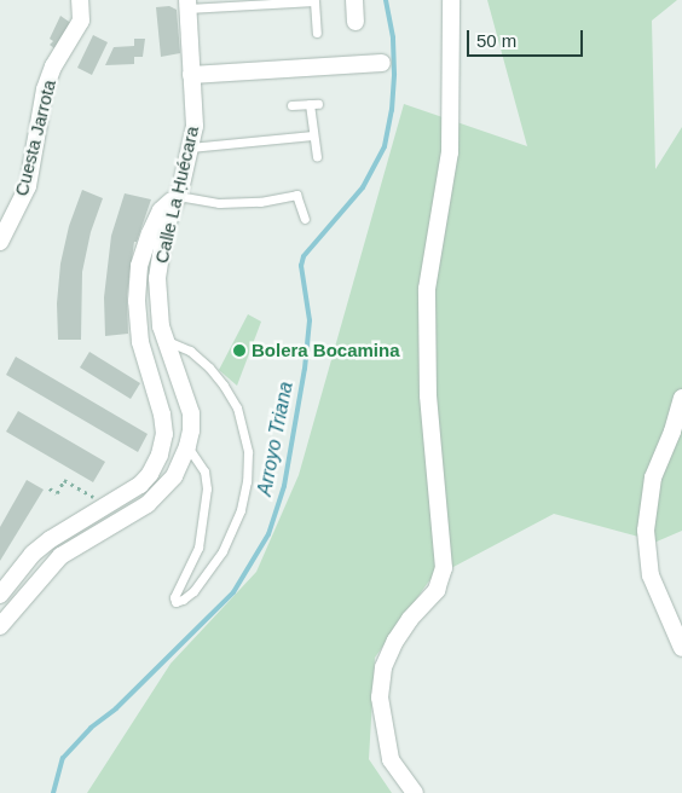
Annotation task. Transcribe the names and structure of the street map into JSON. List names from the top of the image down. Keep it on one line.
{"streets":{"street":["Cuesta Jarrota","Calle La Ḥuécara"]},"water":["Arroyo Triana"],"places":["Bolera Bocamina"],"scale_bar":"50 m"}
